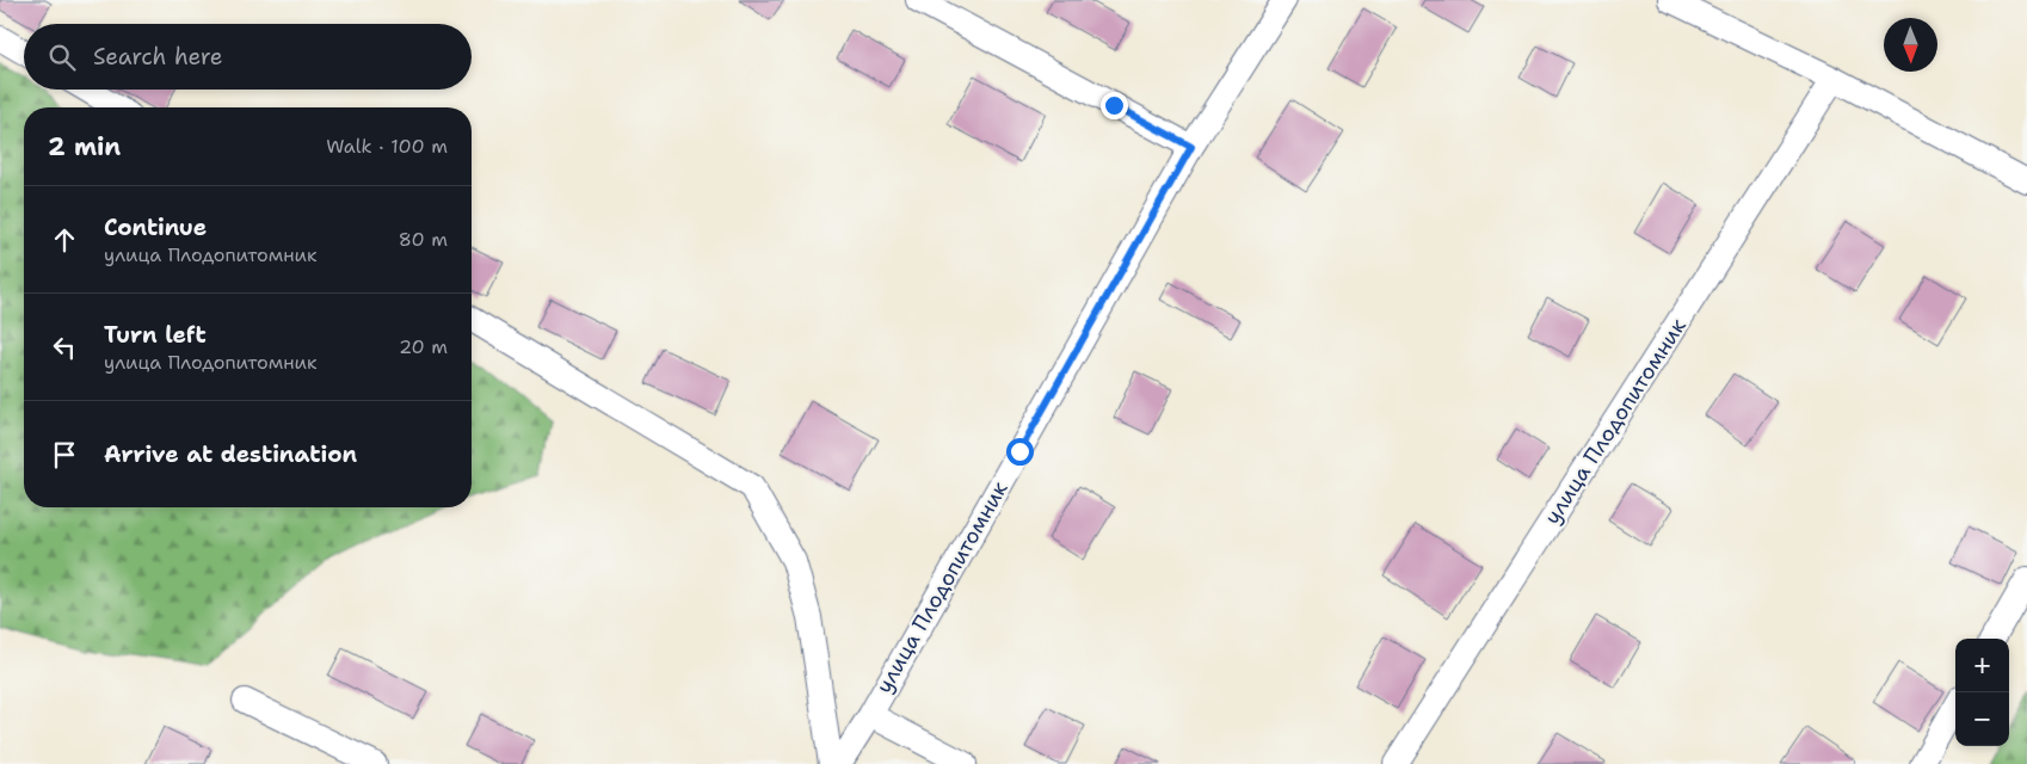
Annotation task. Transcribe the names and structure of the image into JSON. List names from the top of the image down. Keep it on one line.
{"streets":{"street":["улица Плодопитомник"]},"north":"bottom","page":{"search":"Search here","heading":["2 min","Walk · 100 m"],"list":[["Continue","улица Плодопитомник","80 m"],["Turn left","улица Плодопитомник","20 m"],"Arrive at destination"],"map_buttons":["+","−"]}}
